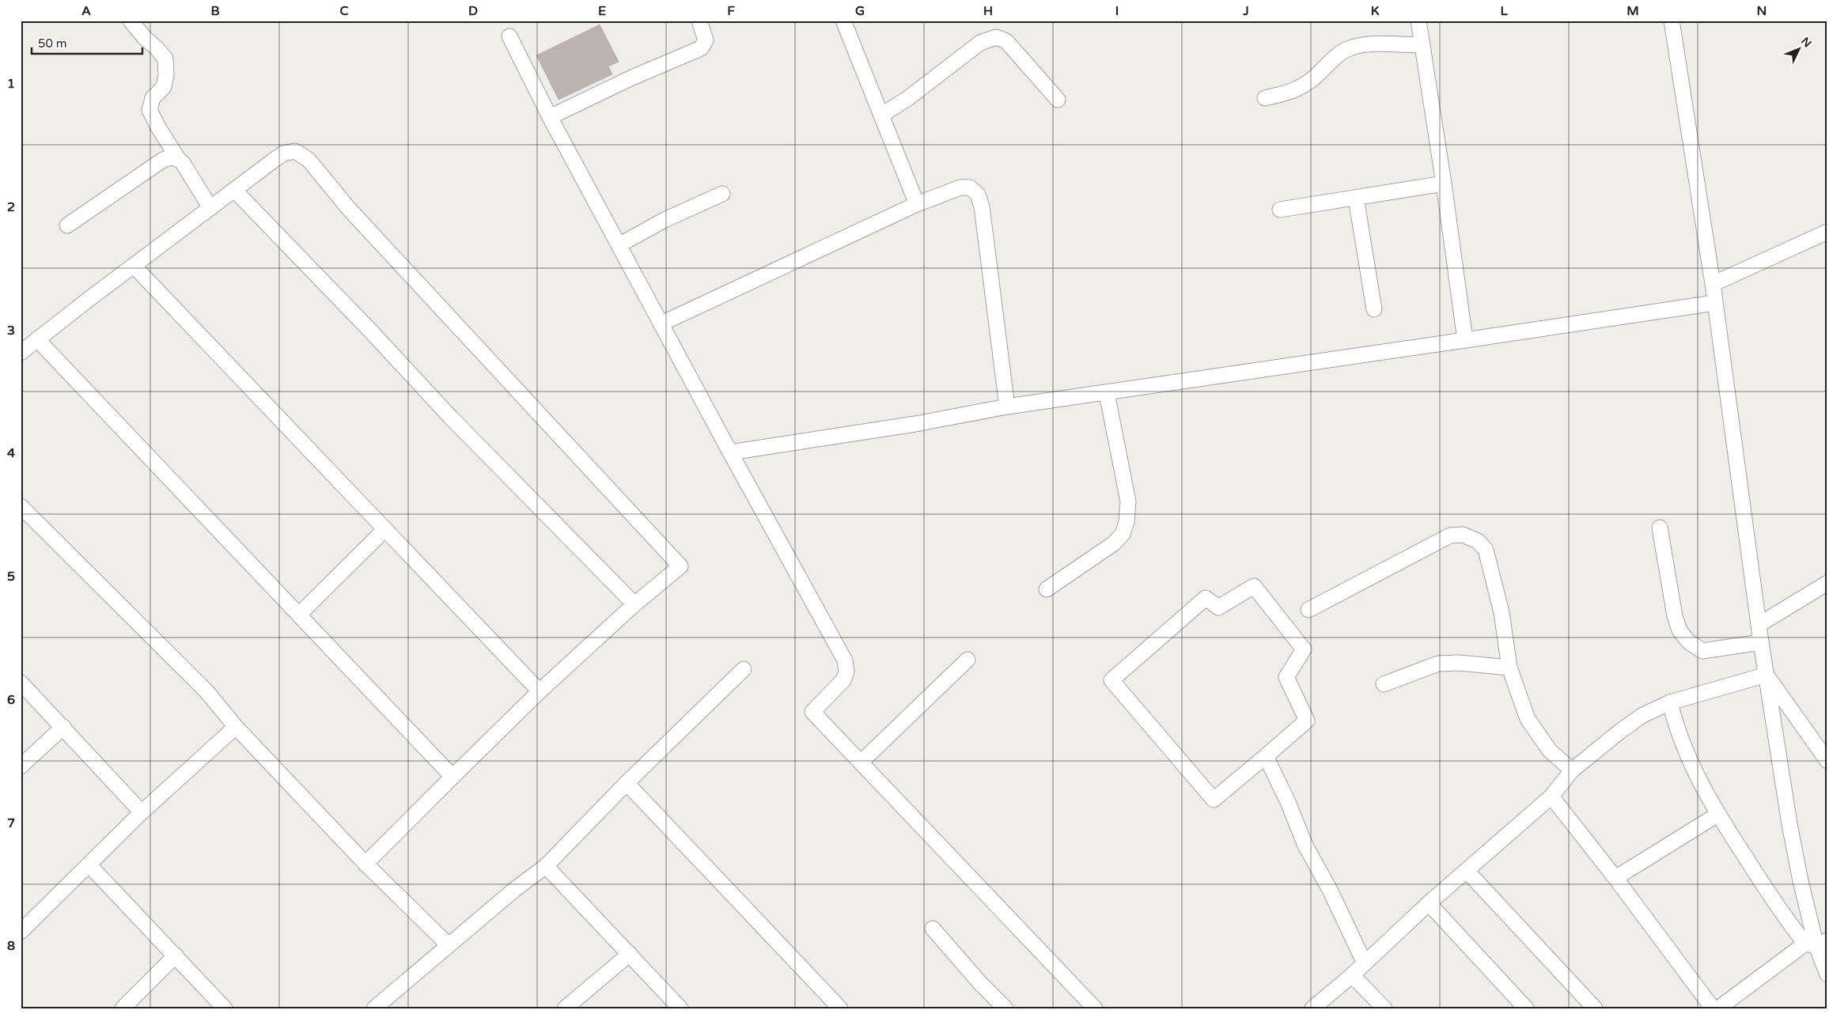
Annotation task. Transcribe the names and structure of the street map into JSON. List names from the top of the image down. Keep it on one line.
{"scale_bar":"50 m","north":"top right","grid":{"columns":["A","B","C","D","E","F","G","H","I","J","K","L","M","N"],"rows":["1","2","3","4","5","6","7","8"]}}
